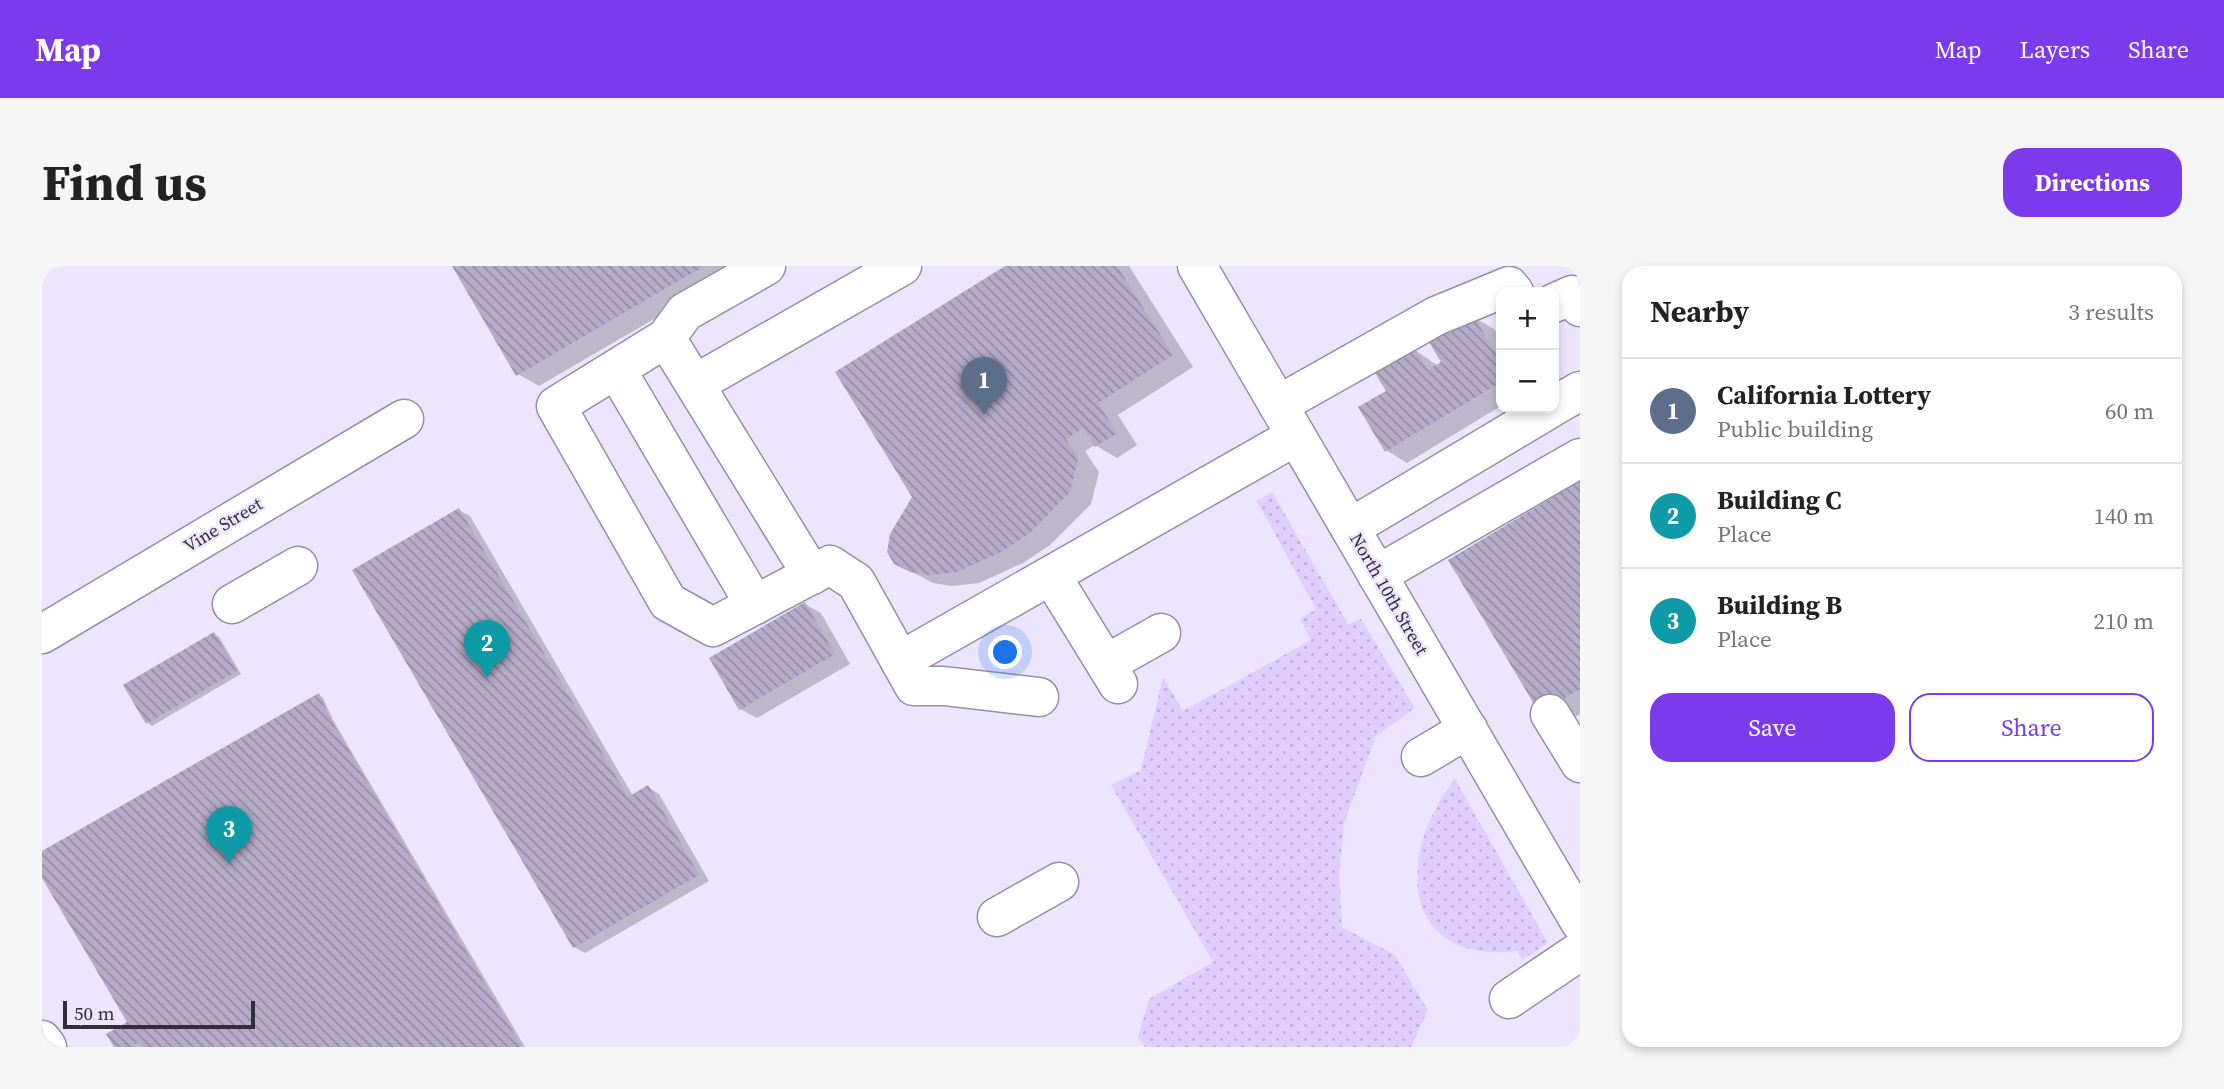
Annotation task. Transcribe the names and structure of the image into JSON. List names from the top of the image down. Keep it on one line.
{"streets":{"street":["Vine Street","North 10th Street"]},"scale_bar":"50 m","page":{"header":"Map","nav":["Map","Layers","Share"],"buttons":["Directions",["Save","Share"]],"title":"Find us","heading":["Nearby","3 results"],"map_buttons":["+","−"],"pins":["1","2","3"],"list":[{"mark":"1","name":"California Lottery","note":"Public building","value":"60 m"},{"mark":"2","name":"Building C","note":"Place","value":"140 m"},{"mark":"3","name":"Building B","note":"Place","value":"210 m"}],"scale":"50 m"}}
